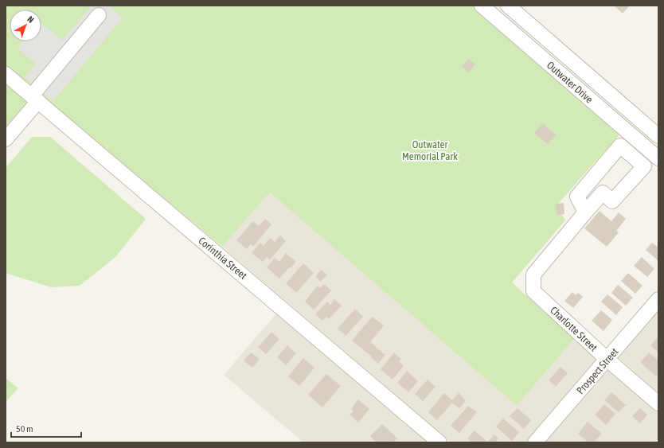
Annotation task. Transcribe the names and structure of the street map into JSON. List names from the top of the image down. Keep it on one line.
{"streets":{"street":["Outwater Drive","Corinthia Street","Charlotte Street","Prospect Street"]},"crossings":[["Charlotte Street","Prospect Street"]],"parks":["Outwater Memorial Park"],"scale_bar":"50 m","north":"top right"}
